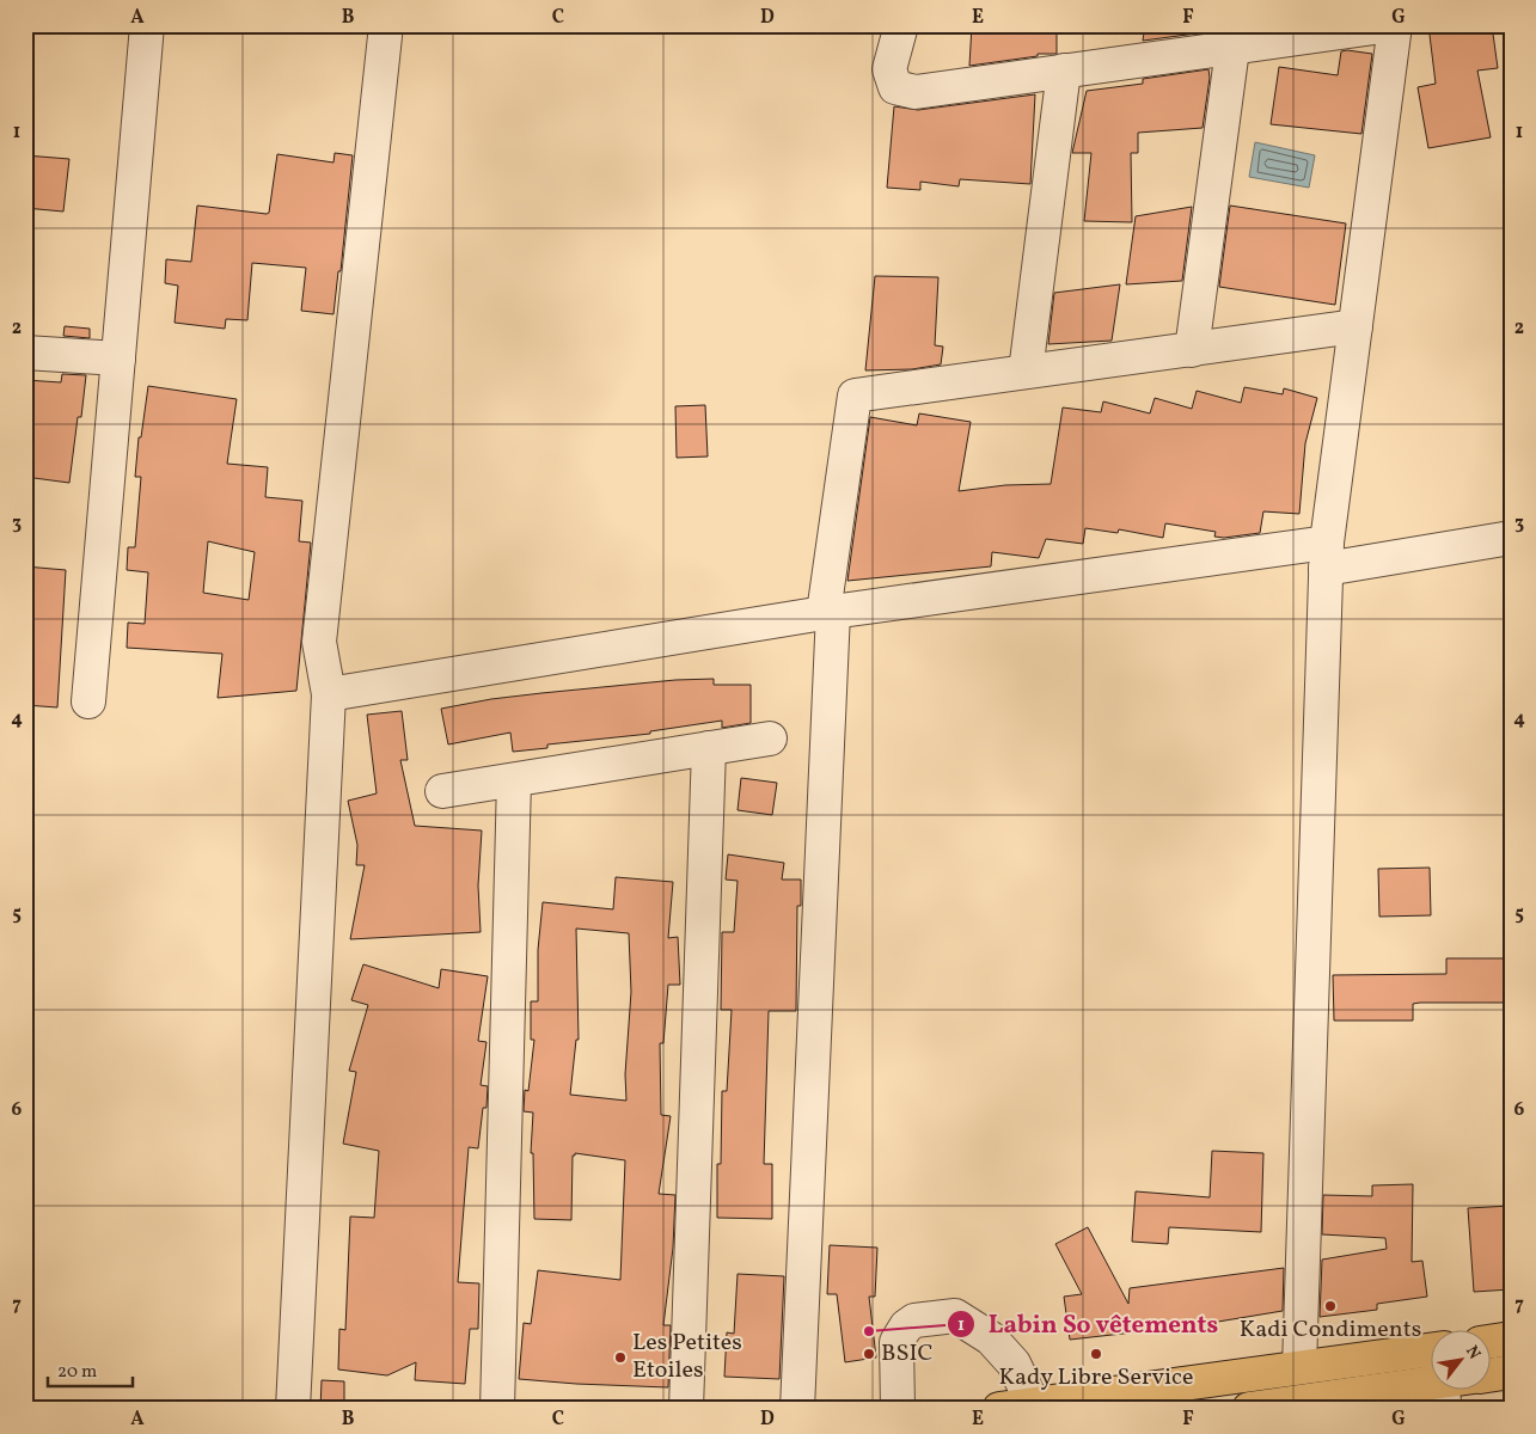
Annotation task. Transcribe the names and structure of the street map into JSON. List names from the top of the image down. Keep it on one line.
{"places":["Kadi Condiments","Labin So vêtements","BSIC","Kady Libre Service","Les Petites Etoiles"],"scale_bar":"20 m","north":"top right","grid":{"columns":["A","B","C","D","E","F","G"],"rows":["1","2","3","4","5","6","7"]}}
